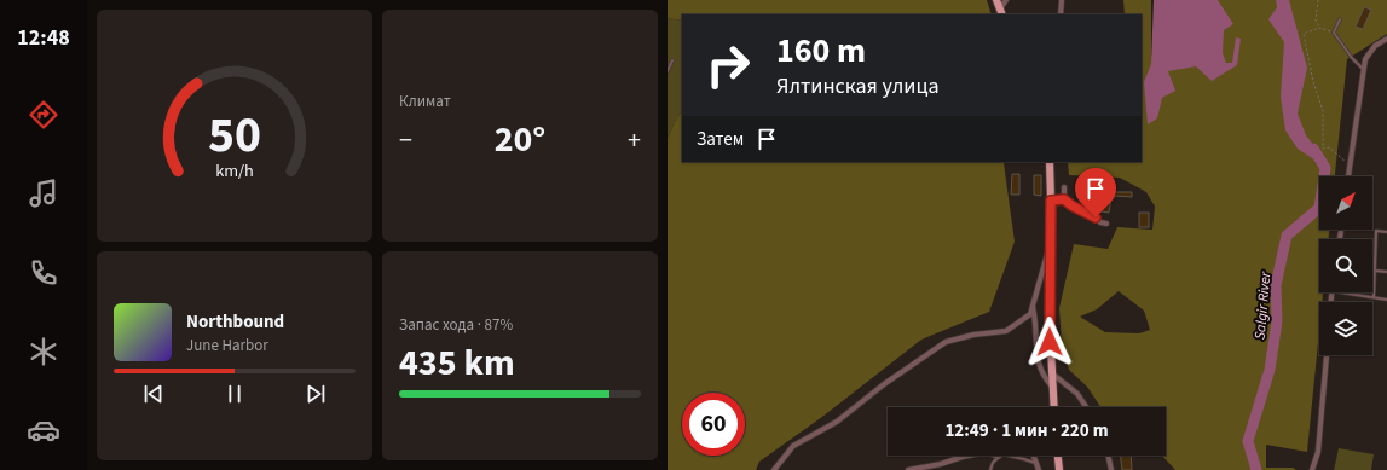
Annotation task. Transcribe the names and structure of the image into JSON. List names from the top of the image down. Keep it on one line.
{"water":["Salgir River"],"north":"top right","page":{"tabs":"12:48","tile":["Климат",["Запас хода · 87%","435 km"]],"turn":["160 m","Ялтинская улица"],"then":"Затем","heat":["−","20°","+"],"song":["Northbound","June Harbor"],"limit":"60","trip":"12:49 · 1 мин · 220 m","gauge":["50","km/h"]}}
